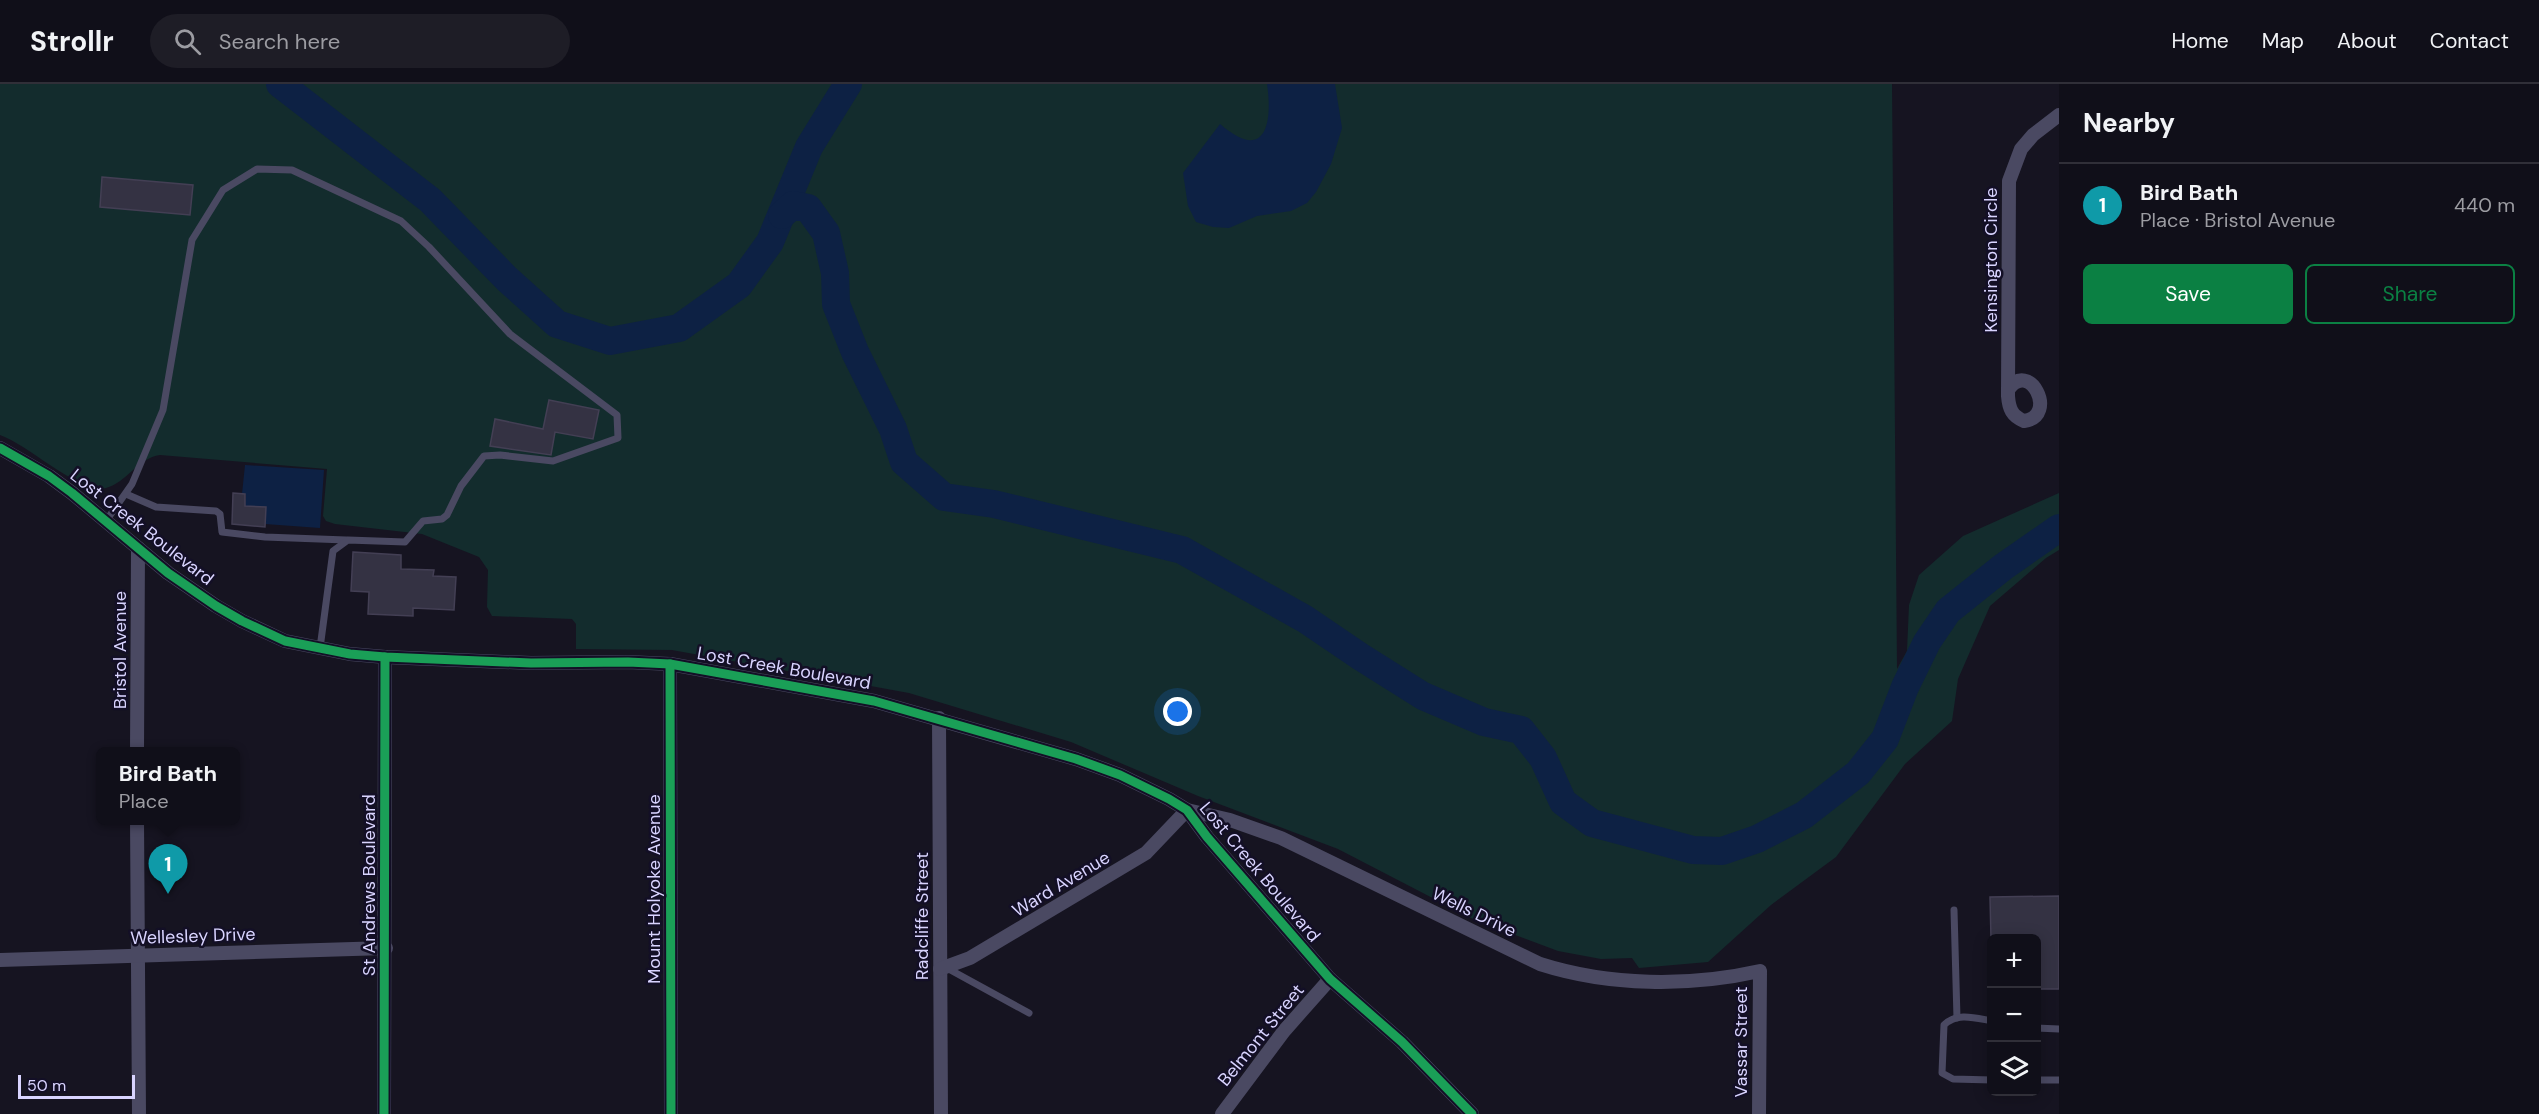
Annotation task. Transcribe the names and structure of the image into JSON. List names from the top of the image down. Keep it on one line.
{"streets":{"street":["Kensington Circle","Lost Creek Boulevard","Bristol Avenue","Ward Avenue","St Andrews Boulevard","Mount Holyoke Avenue","Wells Drive","Radcliffe Street","Wellesley Drive","Belmont Street","Vassar Street"]},"crossings":[["Lost Creek Boulevard","Bristol Avenue"],["Lost Creek Boulevard","Ward Avenue"],["Lost Creek Boulevard","St Andrews Boulevard"],["Lost Creek Boulevard","Mount Holyoke Avenue"],["Lost Creek Boulevard","Wells Drive"],["Lost Creek Boulevard","Radcliffe Street"],["Lost Creek Boulevard","Belmont Street"],["Ward Avenue","Wells Drive"],["Ward Avenue","Radcliffe Street"],["St Andrews Boulevard","Wellesley Drive"],["Wells Drive","Vassar Street"]],"scale_bar":"50 m","page":{"header":"Strollr","search":"Search here","nav":["Home","Map","About","Contact"],"heading":"Nearby","list":[{"mark":"1","name":"Bird Bath","note":"Place · Bristol Avenue","value":"440 m"}],"buttons":["Save","Share"],"popup":["Bird Bath","Place"],"pins":"1","map_buttons":["+","−"],"scale":"50 m"}}
